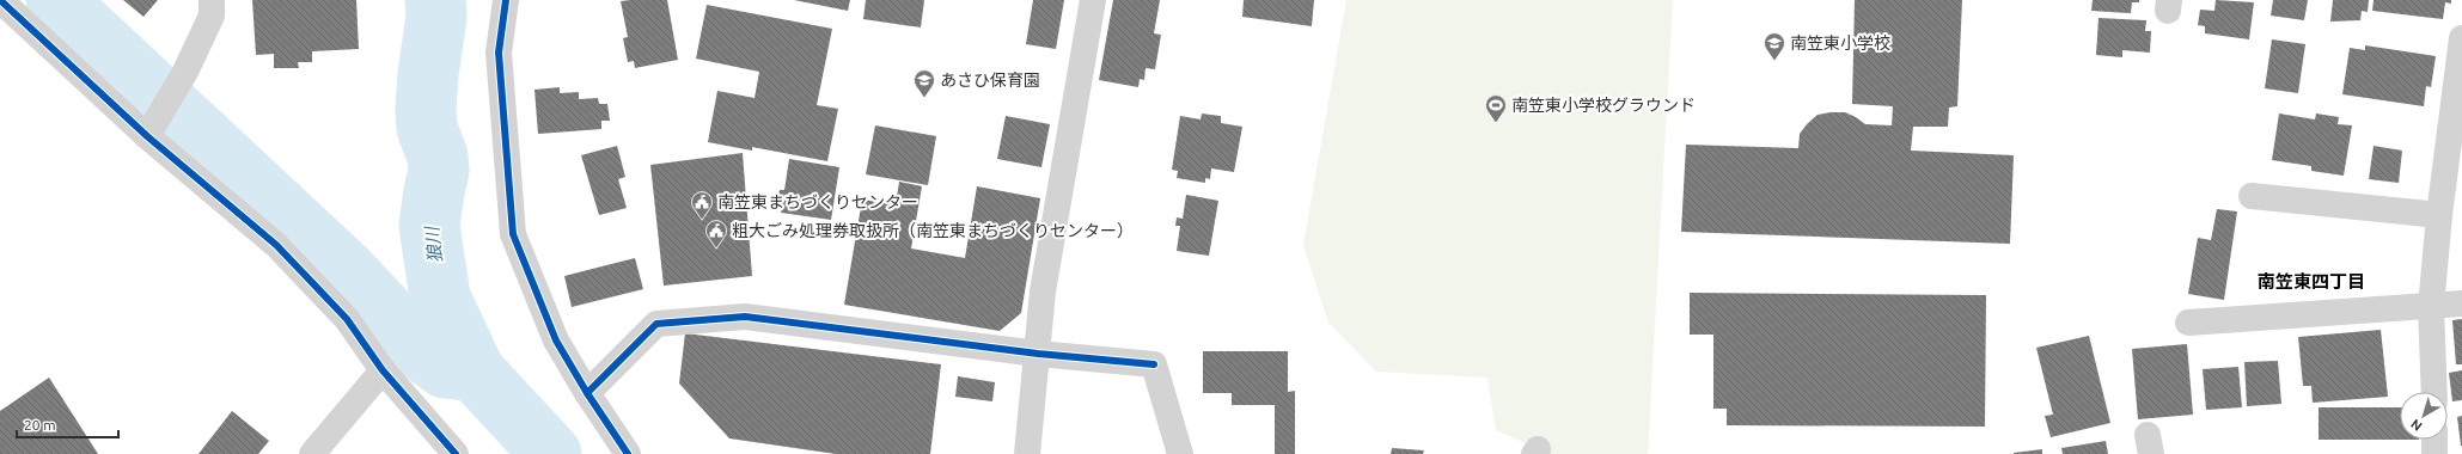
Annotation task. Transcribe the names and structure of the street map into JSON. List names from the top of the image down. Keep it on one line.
{"districts":["南笠東四丁目"],"water":["狼川"],"places":{"school or university":["南笠東小学校","あさひ保育園"],"sports":["南笠東小学校グラウンド"],"public building":["南笠東まちづくりセンター","粗大ごみ処理券取扱所（南笠東まちづくりセンター）"]},"scale_bar":"20 m","north":"bottom left"}
